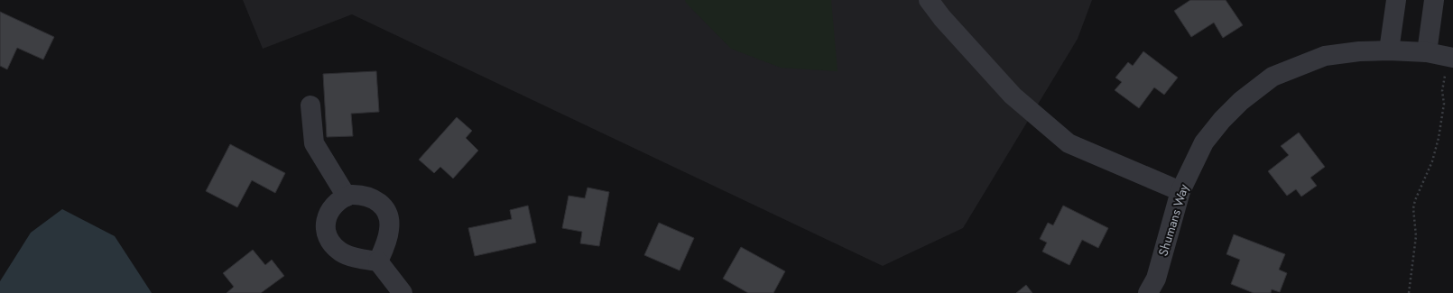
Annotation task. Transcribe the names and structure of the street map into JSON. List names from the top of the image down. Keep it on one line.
{"streets":{"street":["Shumans Way"]}}
